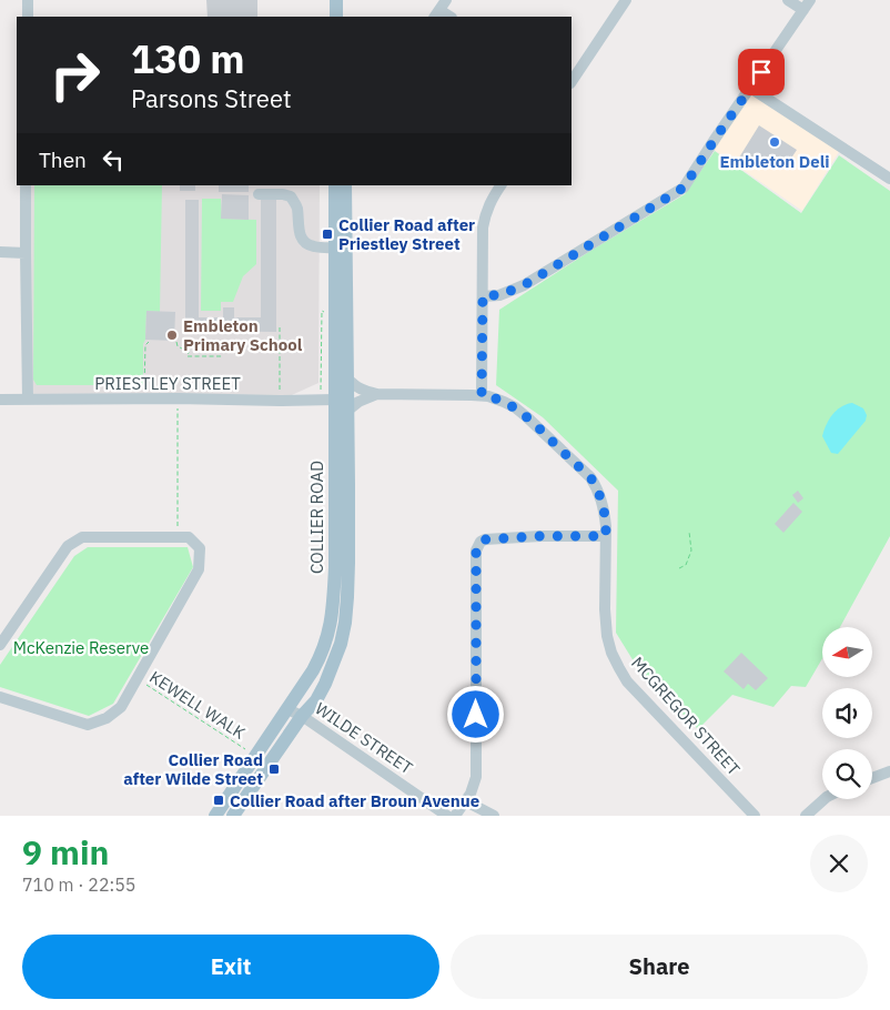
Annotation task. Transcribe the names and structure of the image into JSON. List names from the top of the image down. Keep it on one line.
{"streets":{"main road":["COLLIER ROAD"],"street":["PRIESTLEY STREET","MCGREGOR STREET","WILDE STREET"],"path":["KEWELL WALK"]},"crossings":[["PRIESTLEY STREET","COLLIER ROAD"],["COLLIER ROAD","MCGREGOR STREET"],["COLLIER ROAD","WILDE STREET"]],"parks":["McKenzie Reserve"],"places":{"other":["Embleton Deli","Embleton Primary School"],"transit":["Collier Road after Priestley Street","Collier Road after Wilde Street","Collier Road after Broun Avenue"]},"north":"left","page":{"turn":["130 m","Parsons Street"],"then":"Then","heading":["9 min","710 m · 22:55"],"buttons":["Exit","Share"]}}
